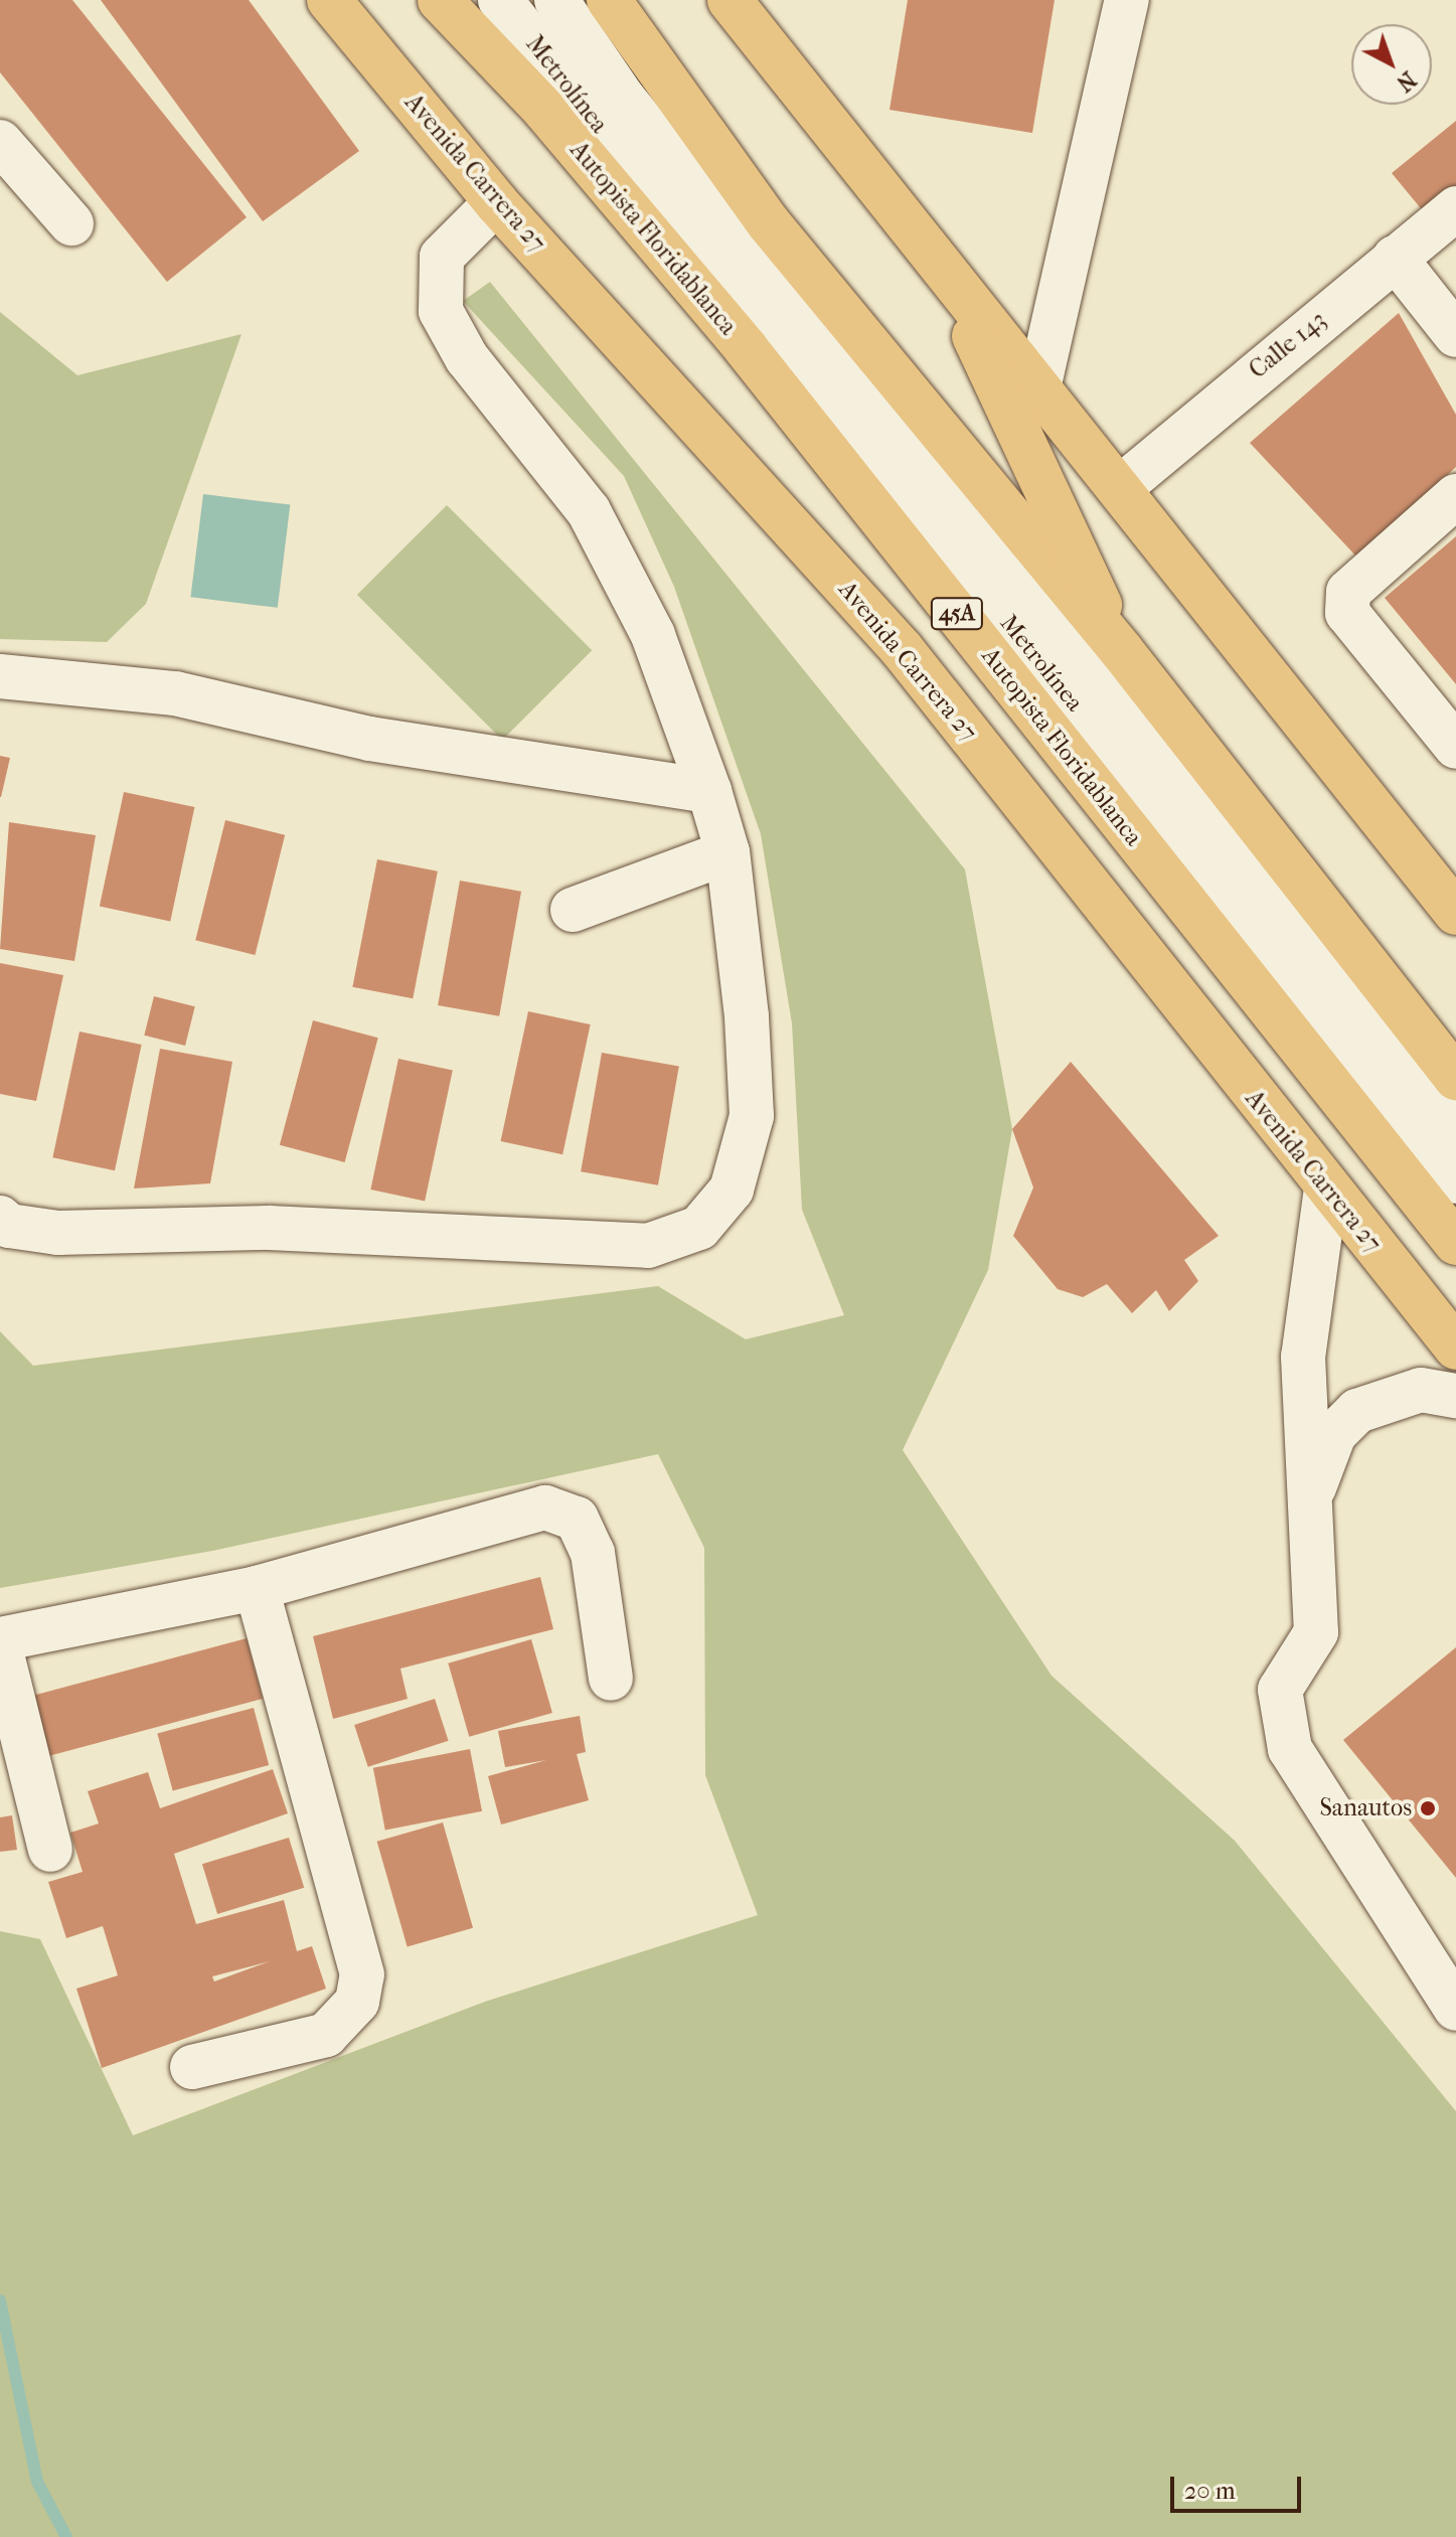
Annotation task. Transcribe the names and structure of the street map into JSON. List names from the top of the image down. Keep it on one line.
{"streets":{"highway":["Avenida Carrera 27","Autopista Floridablanca","45A"],"street":["Metrolínea","Calle 143"]},"places":["Sanautos"],"scale_bar":"20 m","north":"bottom right"}
